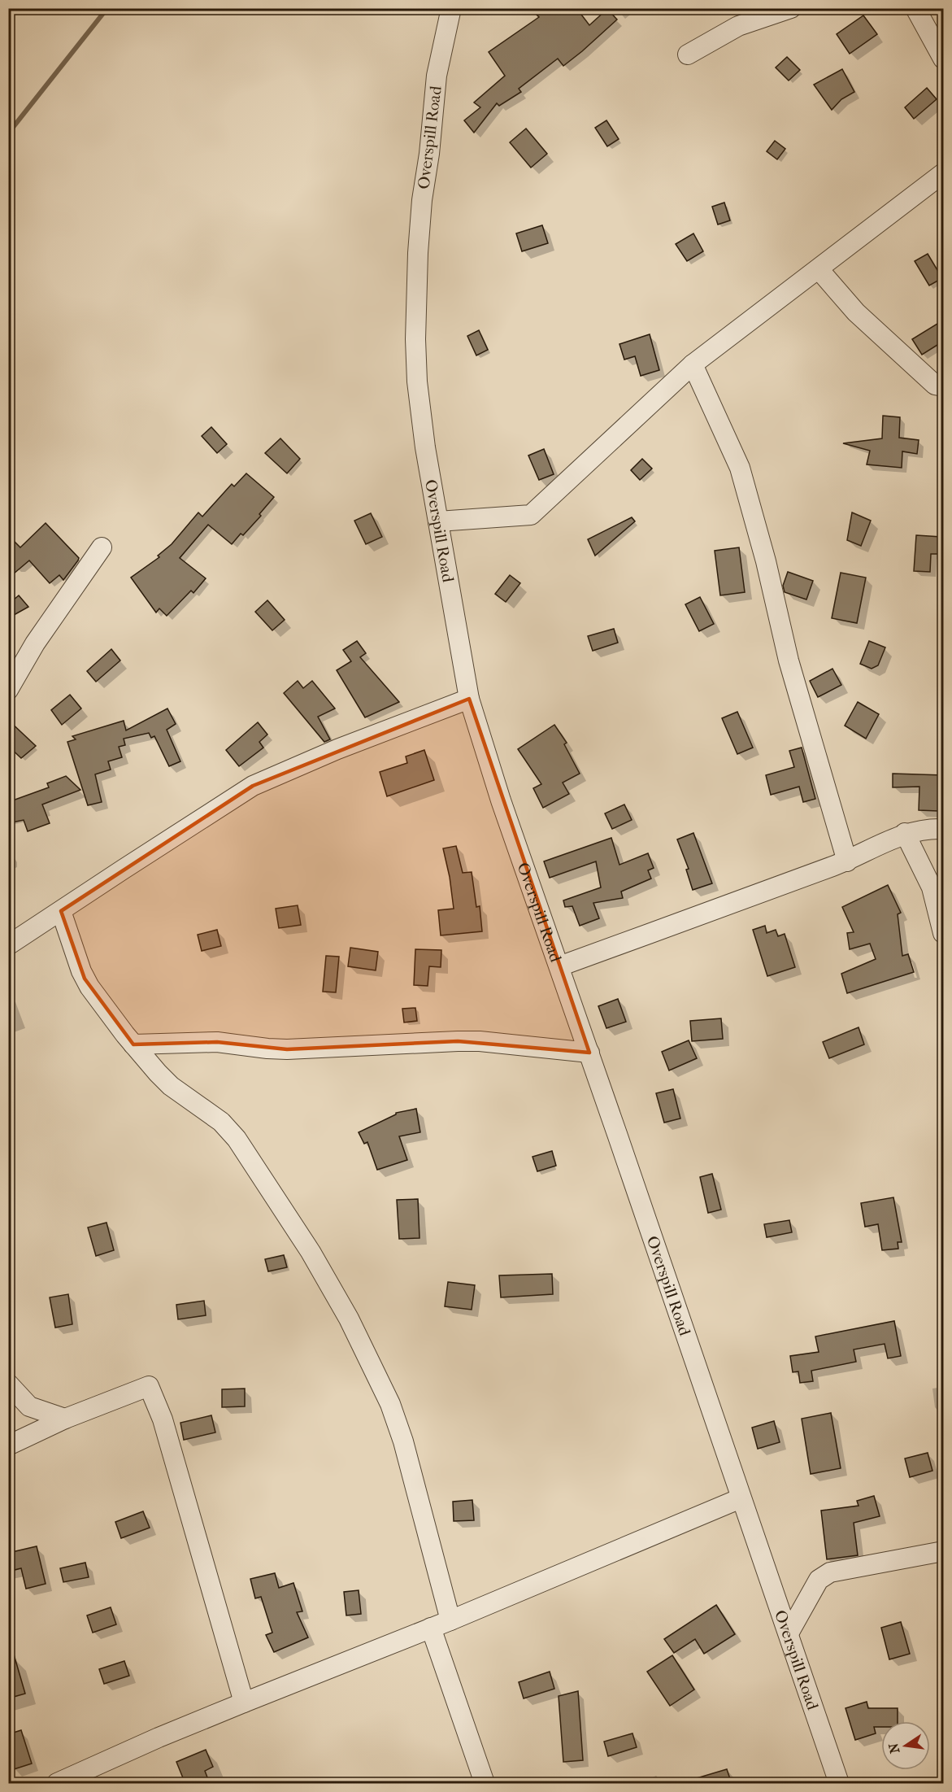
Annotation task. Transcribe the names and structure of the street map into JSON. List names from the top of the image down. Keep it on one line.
{"streets":{"street":["Overspill Road"]},"north":"left"}
